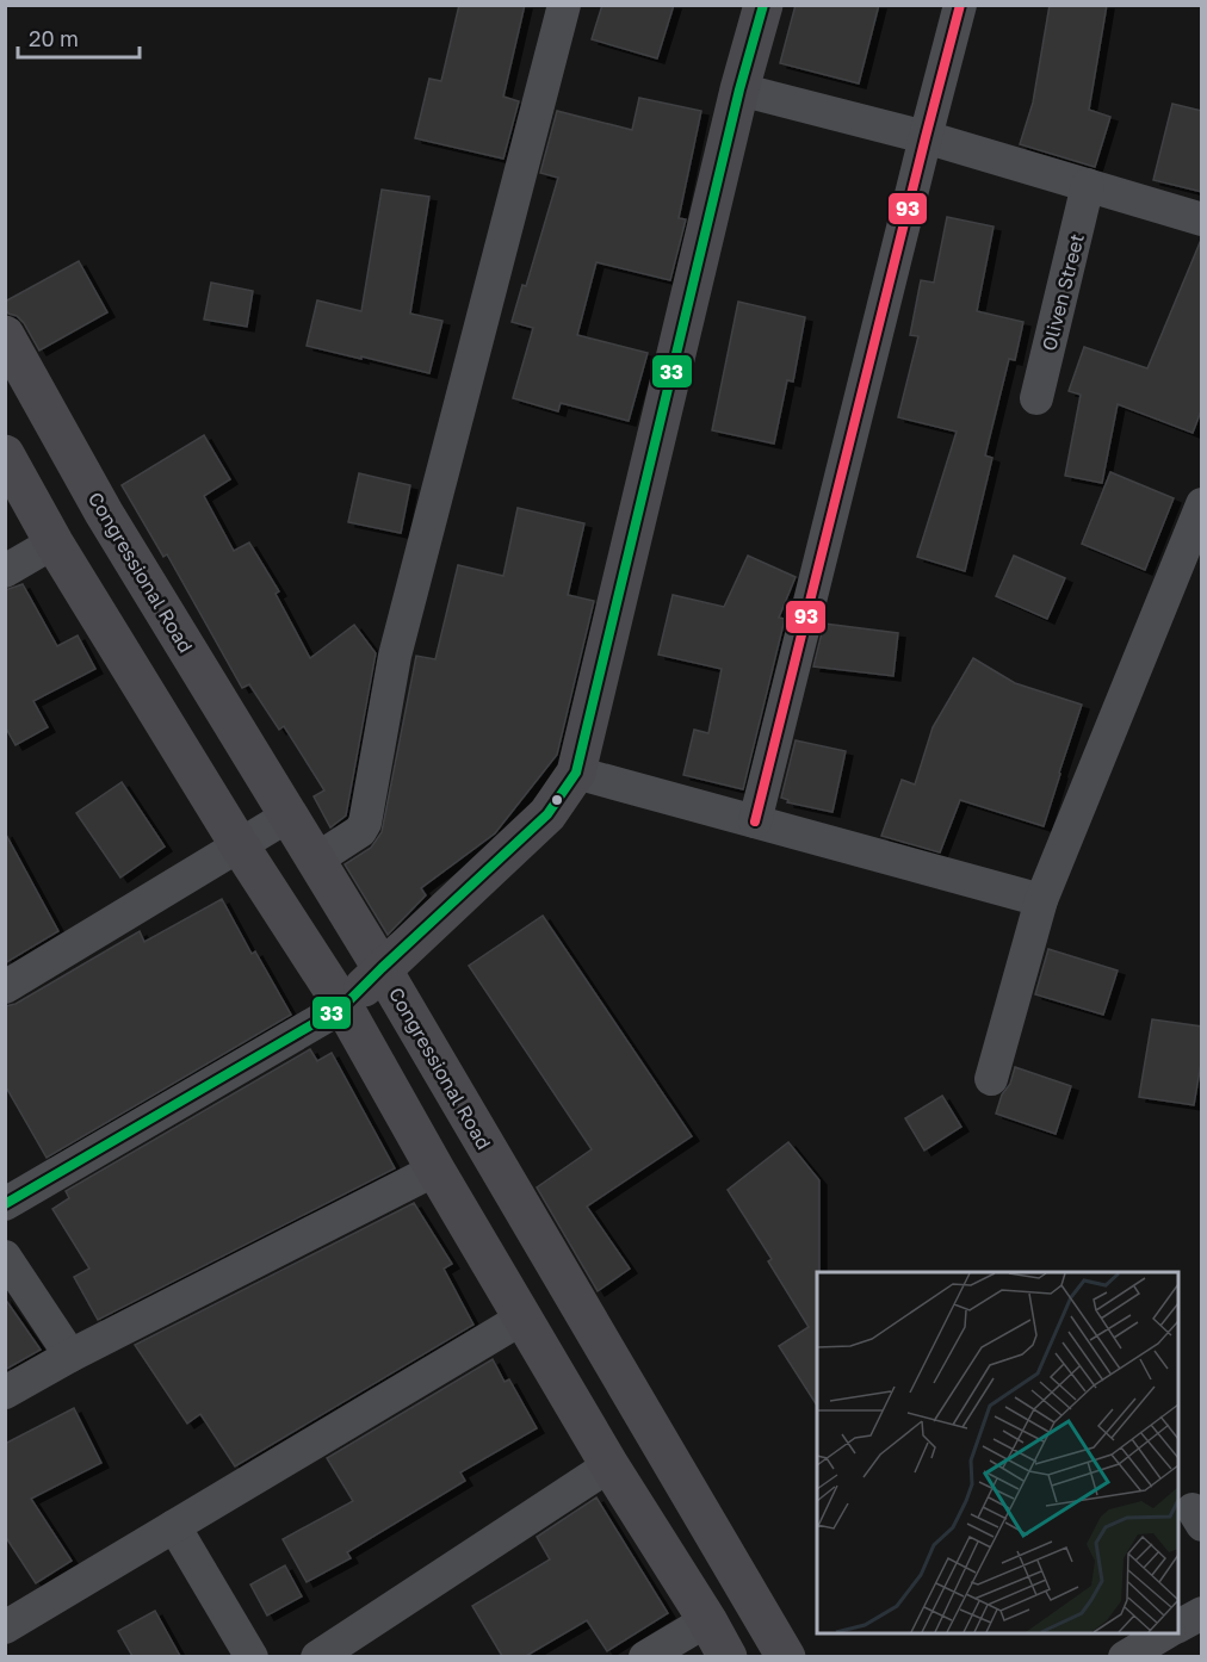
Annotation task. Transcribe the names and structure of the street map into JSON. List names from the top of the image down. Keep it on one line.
{"streets":{"main road":["Congressional Road"],"street":["Oliven Street"]},"lines":["transit line 93","transit line 33"],"scale_bar":"20 m"}
